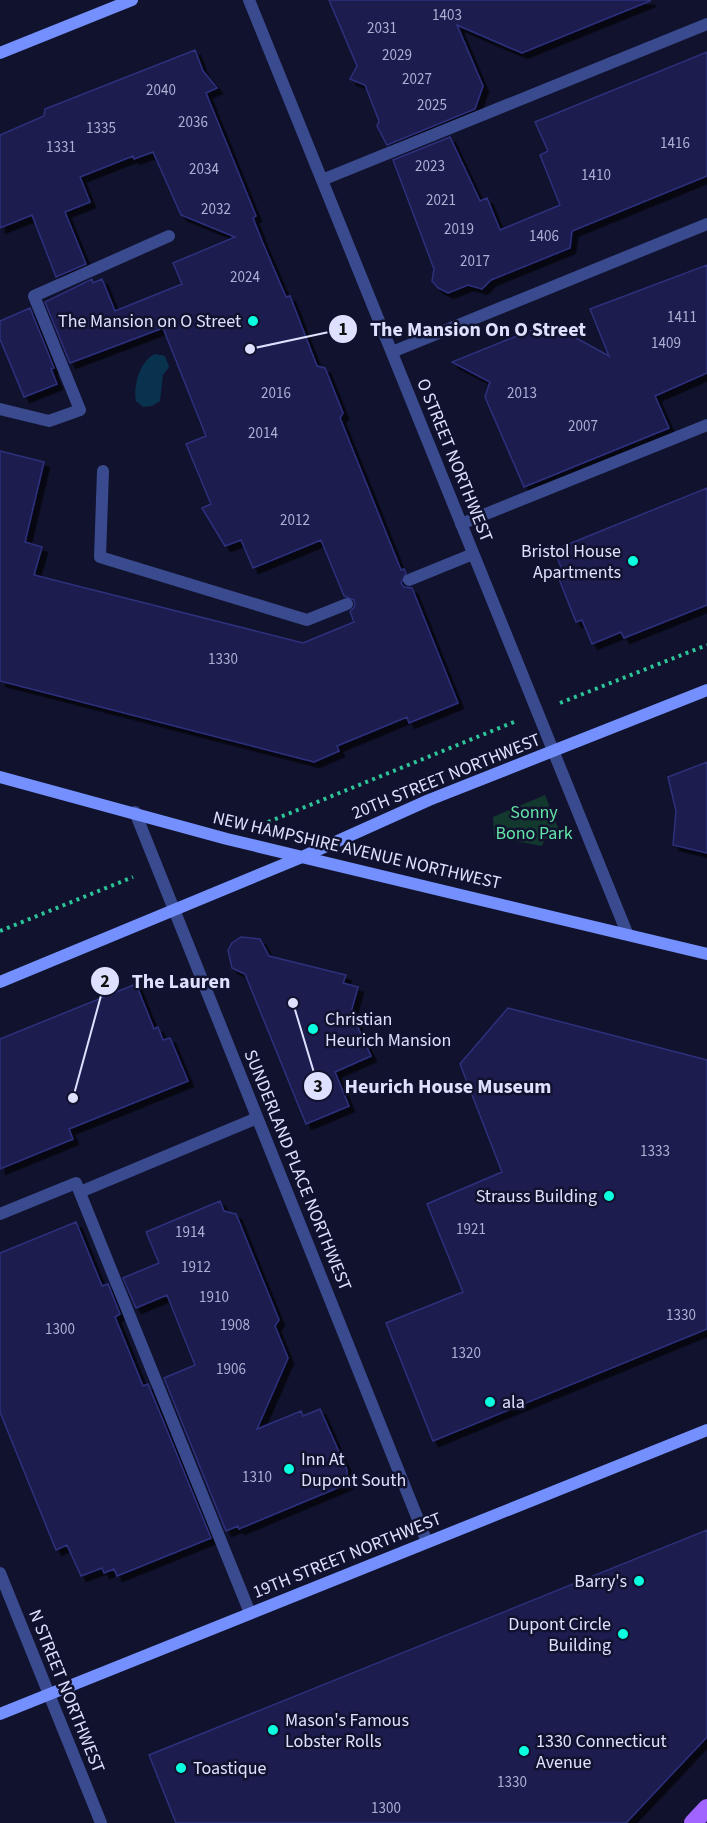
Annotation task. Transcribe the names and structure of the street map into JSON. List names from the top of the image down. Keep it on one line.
{"streets":{"main road":["20TH STREET NORTHWEST","NEW HAMPSHIRE AVENUE NORTHWEST","19TH STREET NORTHWEST"],"street":["O STREET NORTHWEST","SUNDERLAND PLACE NORTHWEST","N STREET NORTHWEST"]},"crossings":[["O STREET NORTHWEST","20TH STREET NORTHWEST"],["O STREET NORTHWEST","NEW HAMPSHIRE AVENUE NORTHWEST"],["20TH STREET NORTHWEST","NEW HAMPSHIRE AVENUE NORTHWEST"],["20TH STREET NORTHWEST","SUNDERLAND PLACE NORTHWEST"],["NEW HAMPSHIRE AVENUE NORTHWEST","SUNDERLAND PLACE NORTHWEST"],["SUNDERLAND PLACE NORTHWEST","19TH STREET NORTHWEST"],["19TH STREET NORTHWEST","N STREET NORTHWEST"]],"parks":["Sonny Bono Park"],"places":["The Mansion on O Street","The Mansion On O Street","Bristol House Apartments","Heurich House Museum","Christian Heurich Mansion","The Lauren","Strauss Building","ala","Inn At Dupont South","Barry's","Dupont Circle Building","Mason's Famous Lobster Rolls","1330 Connecticut Avenue","Toastique"],"house_numbers":["1403","2031","2029","2027","2040","2025","2036","1335","1416","1331","2023","2034","1410","2021","2032","2019","1406","2017","2024","1411","1409","2016","2013","2007","2014","2012","1330","1333","1921","1914","1912","1910","1330","1908","1300","1320","1906","1310","1330","1300"]}
